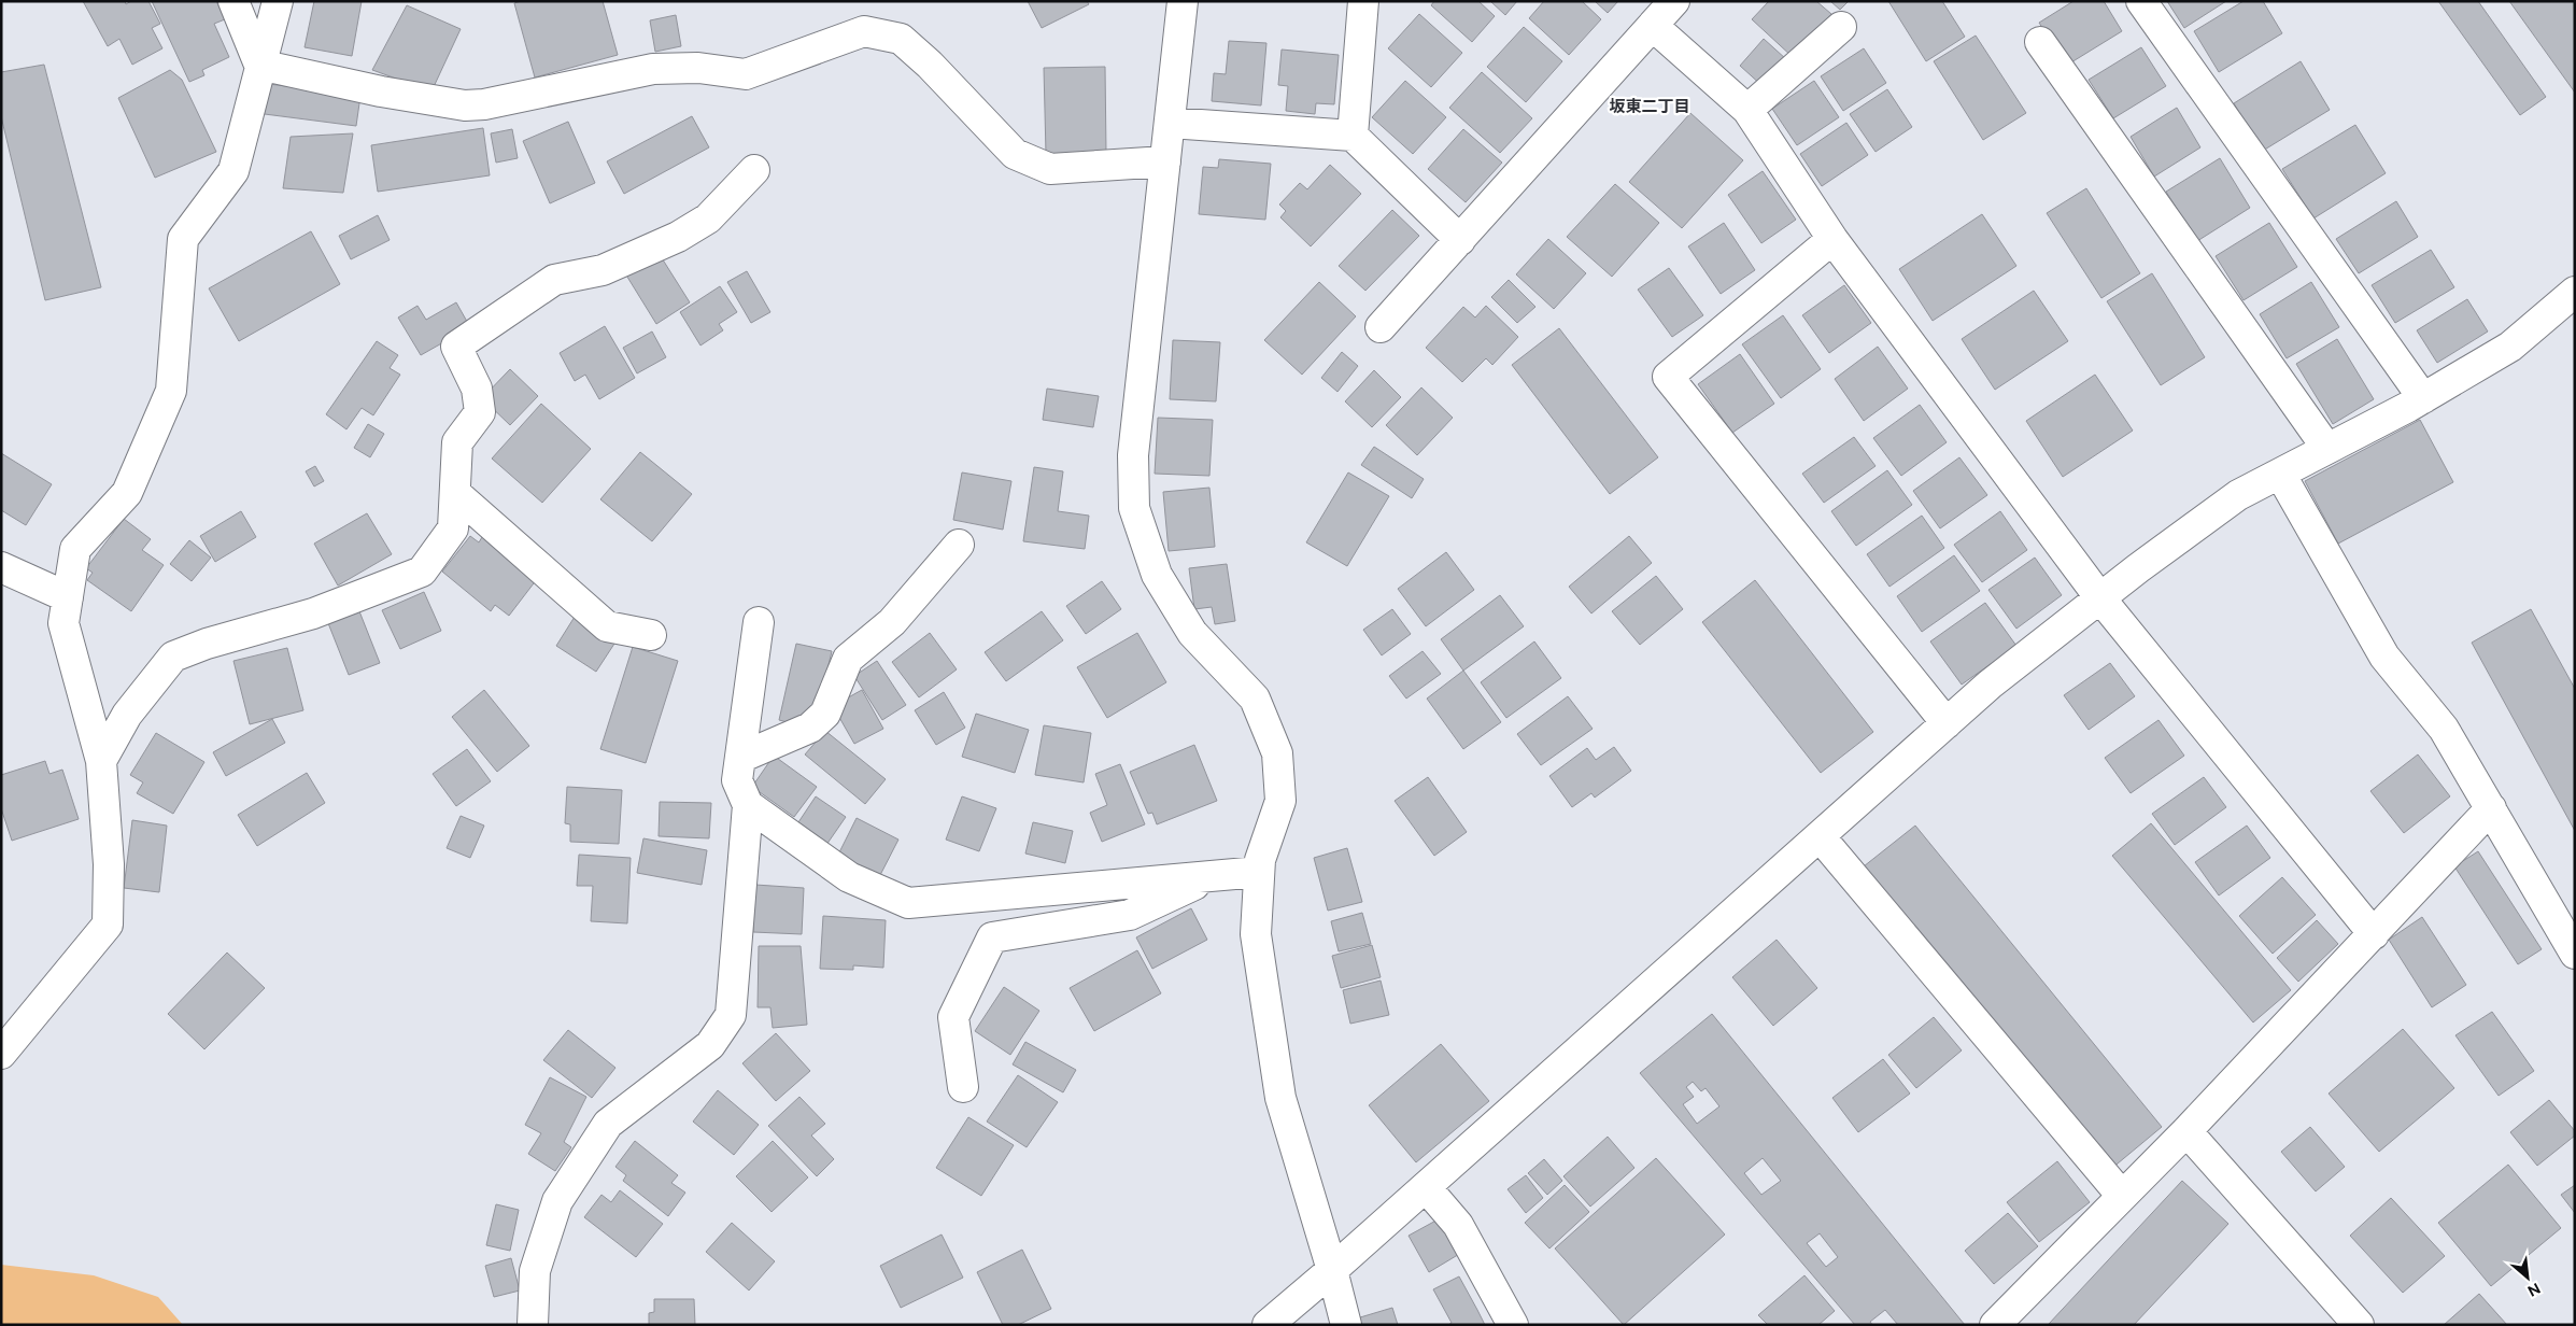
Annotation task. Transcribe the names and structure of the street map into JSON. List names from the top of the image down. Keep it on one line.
{"districts":["坂東二丁目"],"north":"bottom right"}
